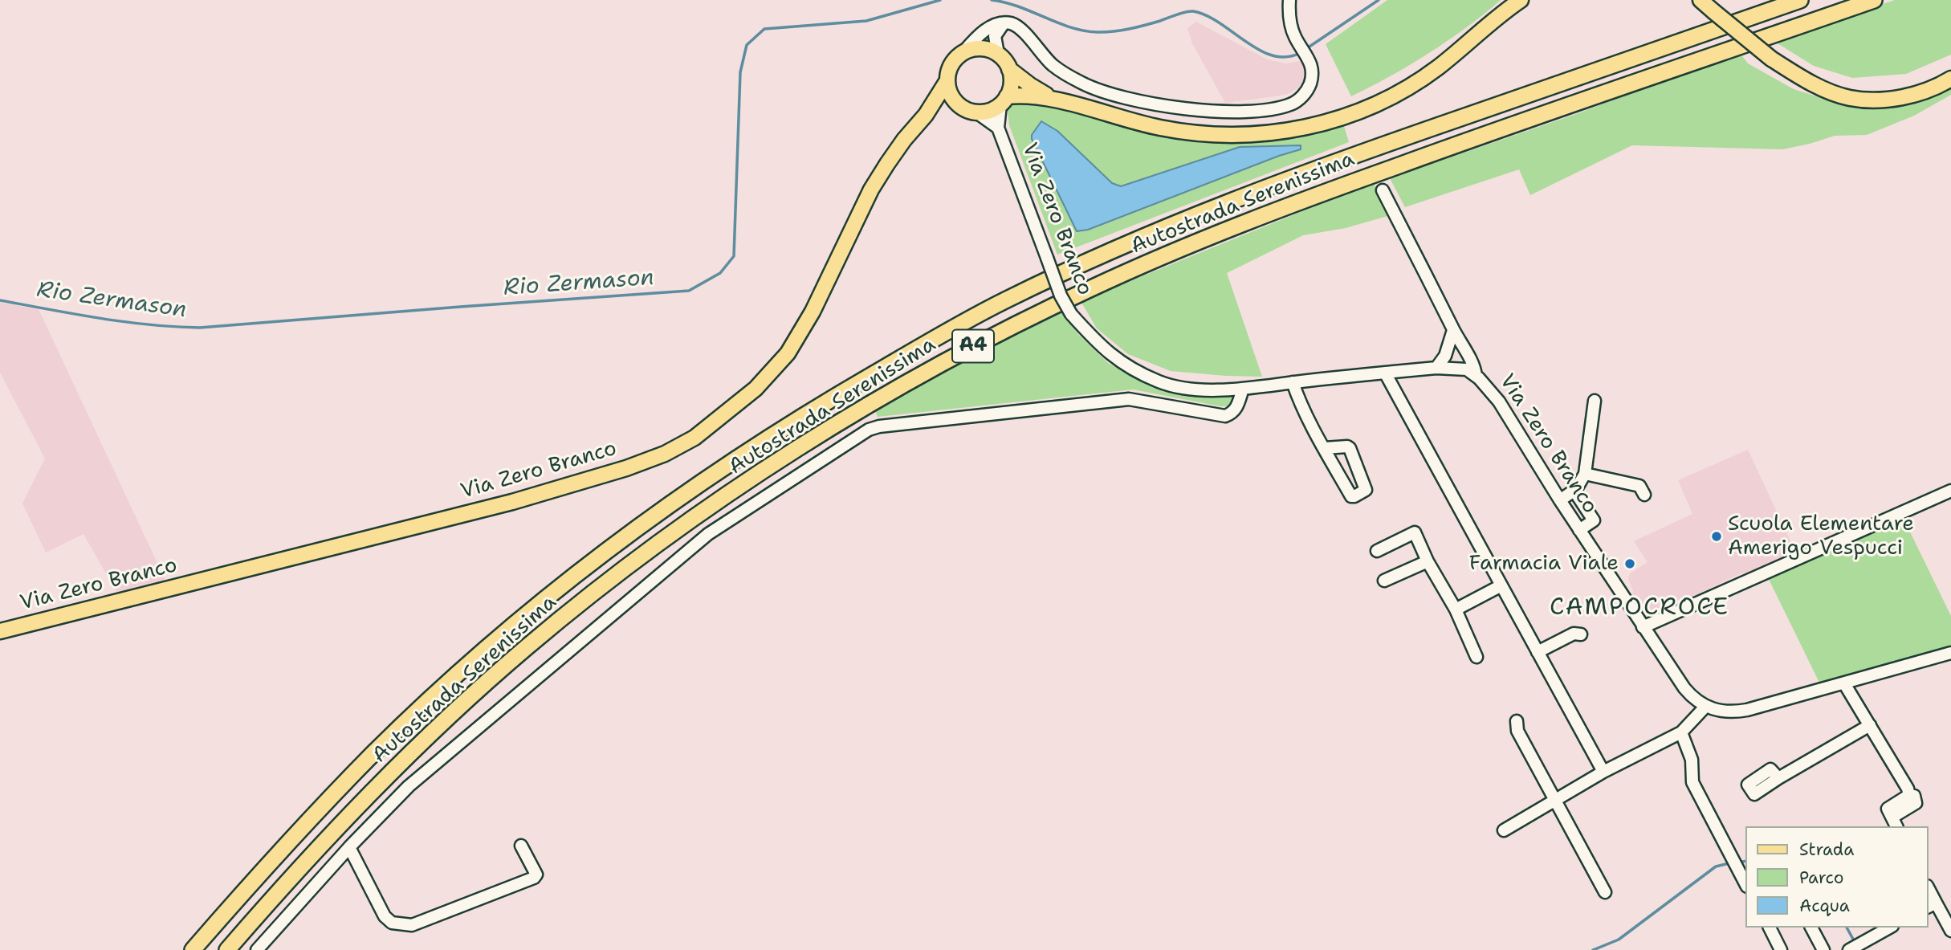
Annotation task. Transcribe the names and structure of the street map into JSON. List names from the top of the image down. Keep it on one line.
{"streets":{"highway":["Autostrada Serenissima","A4"],"main road":["Via Zero Branco"]},"districts":["CAMPOCROCE"],"water":["Rio Zermason"],"places":["Scuola Elementare Amerigo Vespucci","Farmacia Viale"],"legend":["Strada","Parco","Acqua"]}
